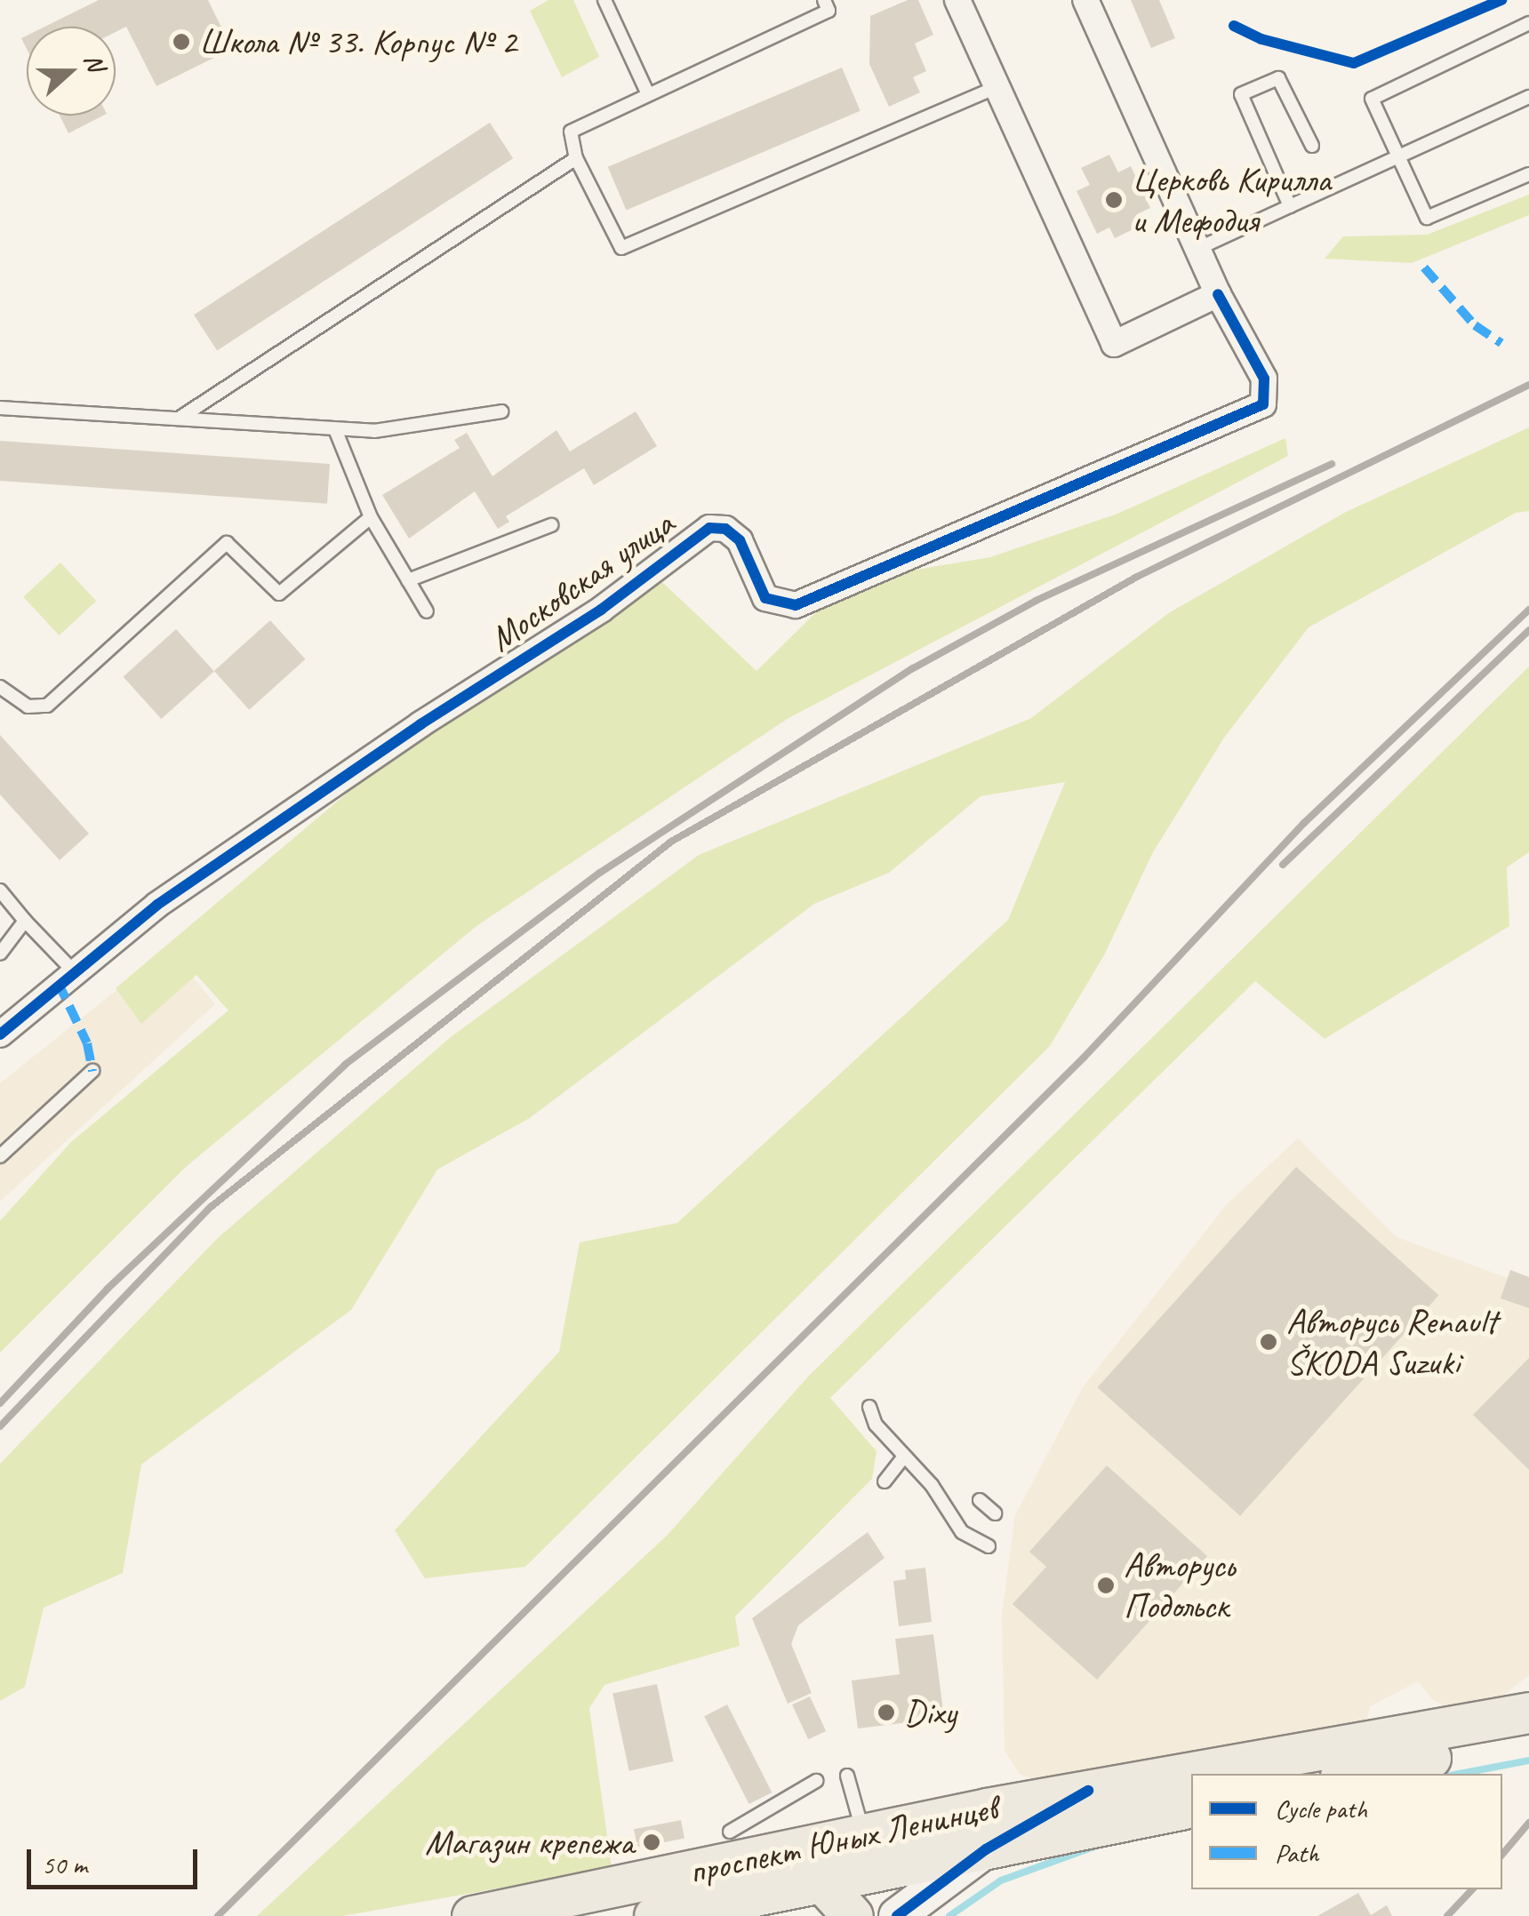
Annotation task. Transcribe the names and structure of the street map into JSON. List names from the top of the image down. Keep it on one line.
{"streets":{"main road":["проспект Юных Ленинцев"],"street":["Московская улица"]},"places":["Школа № 33. Корпус № 2","Церковь Кирилла и Мефодия","Авторусь Renault ŠKODA Suzuki","Авторусь Подольск","Dixy","Магазин крепежа"],"legend":["Cycle path","Path"],"scale_bar":"50 m","north":"right"}
